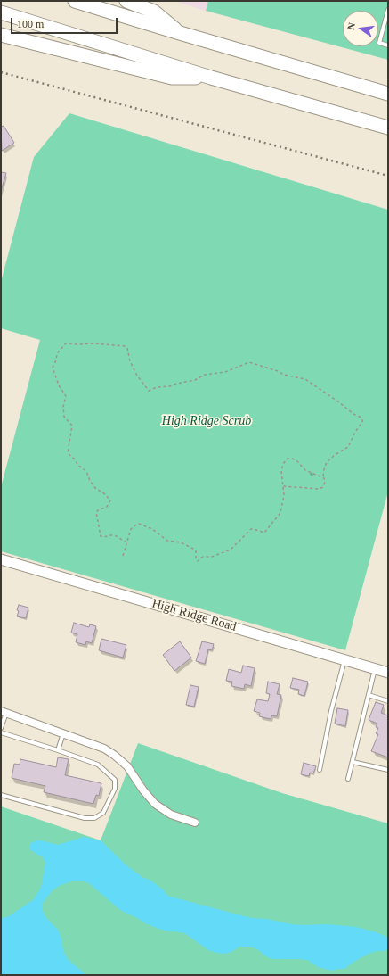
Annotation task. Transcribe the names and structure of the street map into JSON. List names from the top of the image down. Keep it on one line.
{"streets":{"street":["High Ridge Road"]},"parks":["High Ridge Scrub"],"scale_bar":"100 m","north":"left"}
